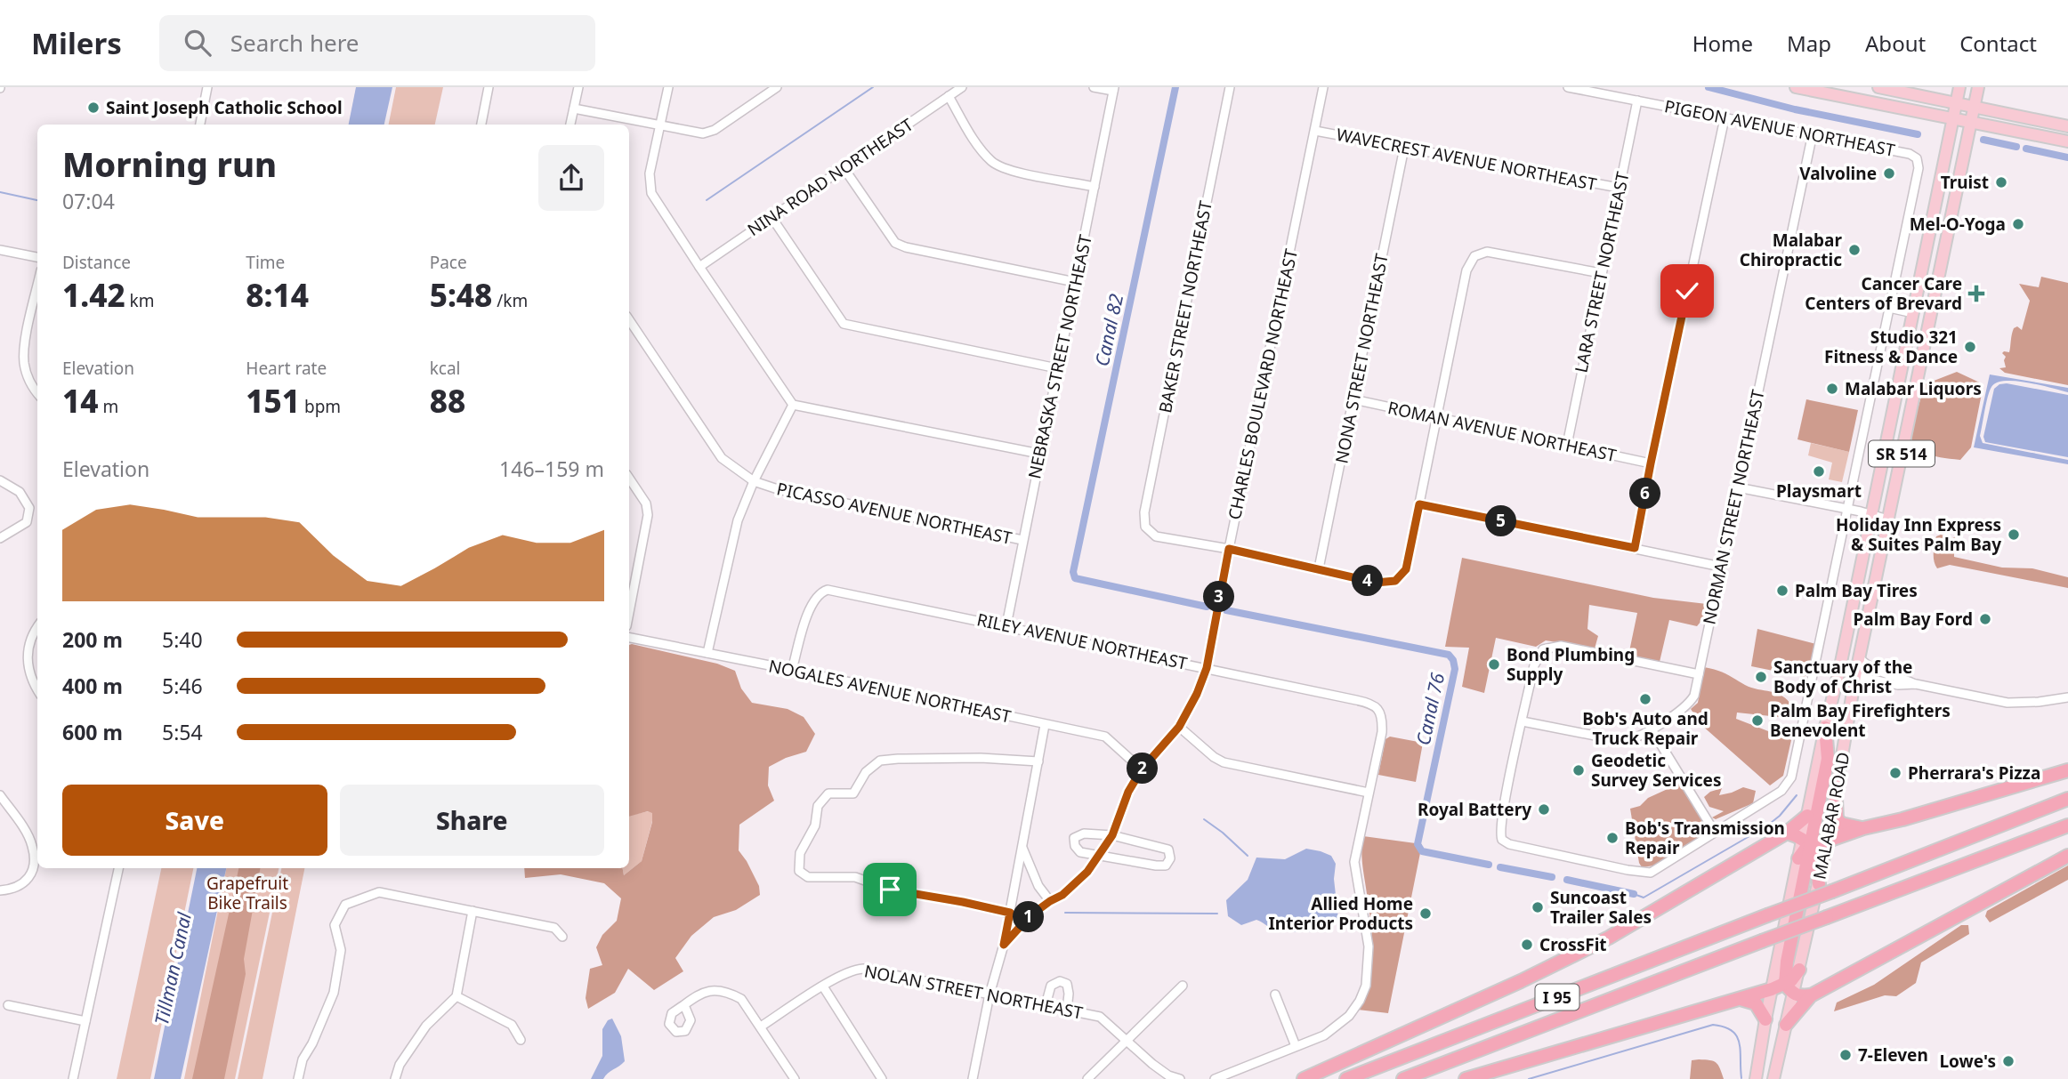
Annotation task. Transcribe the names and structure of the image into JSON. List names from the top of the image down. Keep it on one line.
{"streets":{"highway":["I 95"],"main road":["SR 514","MALABAR ROAD"],"street":["PIGEON AVENUE NORTHEAST","WAVECREST AVENUE NORTHEAST","NINA ROAD NORTHEAST","LARA STREET NORTHEAST","BAKER STREET NORTHEAST","NEBRASKA STREET NORTHEAST","NONA STREET NORTHEAST","CHARLES BOULEVARD NORTHEAST","ROMAN AVENUE NORTHEAST","NORMAN STREET NORTHEAST","PICASSO AVENUE NORTHEAST","RILEY AVENUE NORTHEAST","NOGALES AVENUE NORTHEAST","NOLAN STREET NORTHEAST"]},"crossings":[["PIGEON AVENUE NORTHEAST","LARA STREET NORTHEAST"],["PIGEON AVENUE NORTHEAST","NORMAN STREET NORTHEAST"],["WAVECREST AVENUE NORTHEAST","LARA STREET NORTHEAST"],["WAVECREST AVENUE NORTHEAST","NONA STREET NORTHEAST"],["WAVECREST AVENUE NORTHEAST","CHARLES BOULEVARD NORTHEAST"],["LARA STREET NORTHEAST","ROMAN AVENUE NORTHEAST"],["BAKER STREET NORTHEAST","CHARLES BOULEVARD NORTHEAST"],["NEBRASKA STREET NORTHEAST","PICASSO AVENUE NORTHEAST"],["NEBRASKA STREET NORTHEAST","RILEY AVENUE NORTHEAST"],["NONA STREET NORTHEAST","ROMAN AVENUE NORTHEAST"],["CHARLES BOULEVARD NORTHEAST","RILEY AVENUE NORTHEAST"],["CHARLES BOULEVARD NORTHEAST","NOGALES AVENUE NORTHEAST"],["RILEY AVENUE NORTHEAST","NOGALES AVENUE NORTHEAST"]],"water":["Canal 82","Canal 76","Tillman Canal"],"parks":["Grapefruit Bike Trails"],"places":{"other":["Saint Joseph Catholic School","Valvoline","Truist","Mel-O-Yoga","Malabar Chiropractic","Studio 321 Fitness & Dance","Malabar Liquors","Playsmart","Holiday Inn Express & Suites Palm Bay","Palm Bay Tires","Palm Bay Ford","Bond Plumbing Supply","Sanctuary of the Body of Christ","Bob's Auto and Truck Repair","Palm Bay Firefighters Benevolent","Geodetic Survey Services","Pherrara's Pizza","Royal Battery","Bob's Transmission Repair","Suncoast Trailer Sales","Allied Home Interior Products","CrossFit","7-Eleven","Lowe's"],"health":["Cancer Care Centers of Brevard"]},"page":{"header":"Milers","search":"Search here","nav":["Home","Map","About","Contact"],"heading":["Morning run","07:04"],"stats":[["Distance","1.42 km"],["Time","8:14"],["Pace","5:48 /km"],["Elevation","14 m"],["Heart rate","151 bpm"],["kcal","88"]],"chart":["Elevation","146–159 m"],"pins":["6","5","4","3","2","1"],"list":[{"name":"200 m","note":"5:40"},{"name":"400 m","note":"5:46"},{"name":"600 m","note":"5:54"}],"buttons":["Save","Share"]}}
